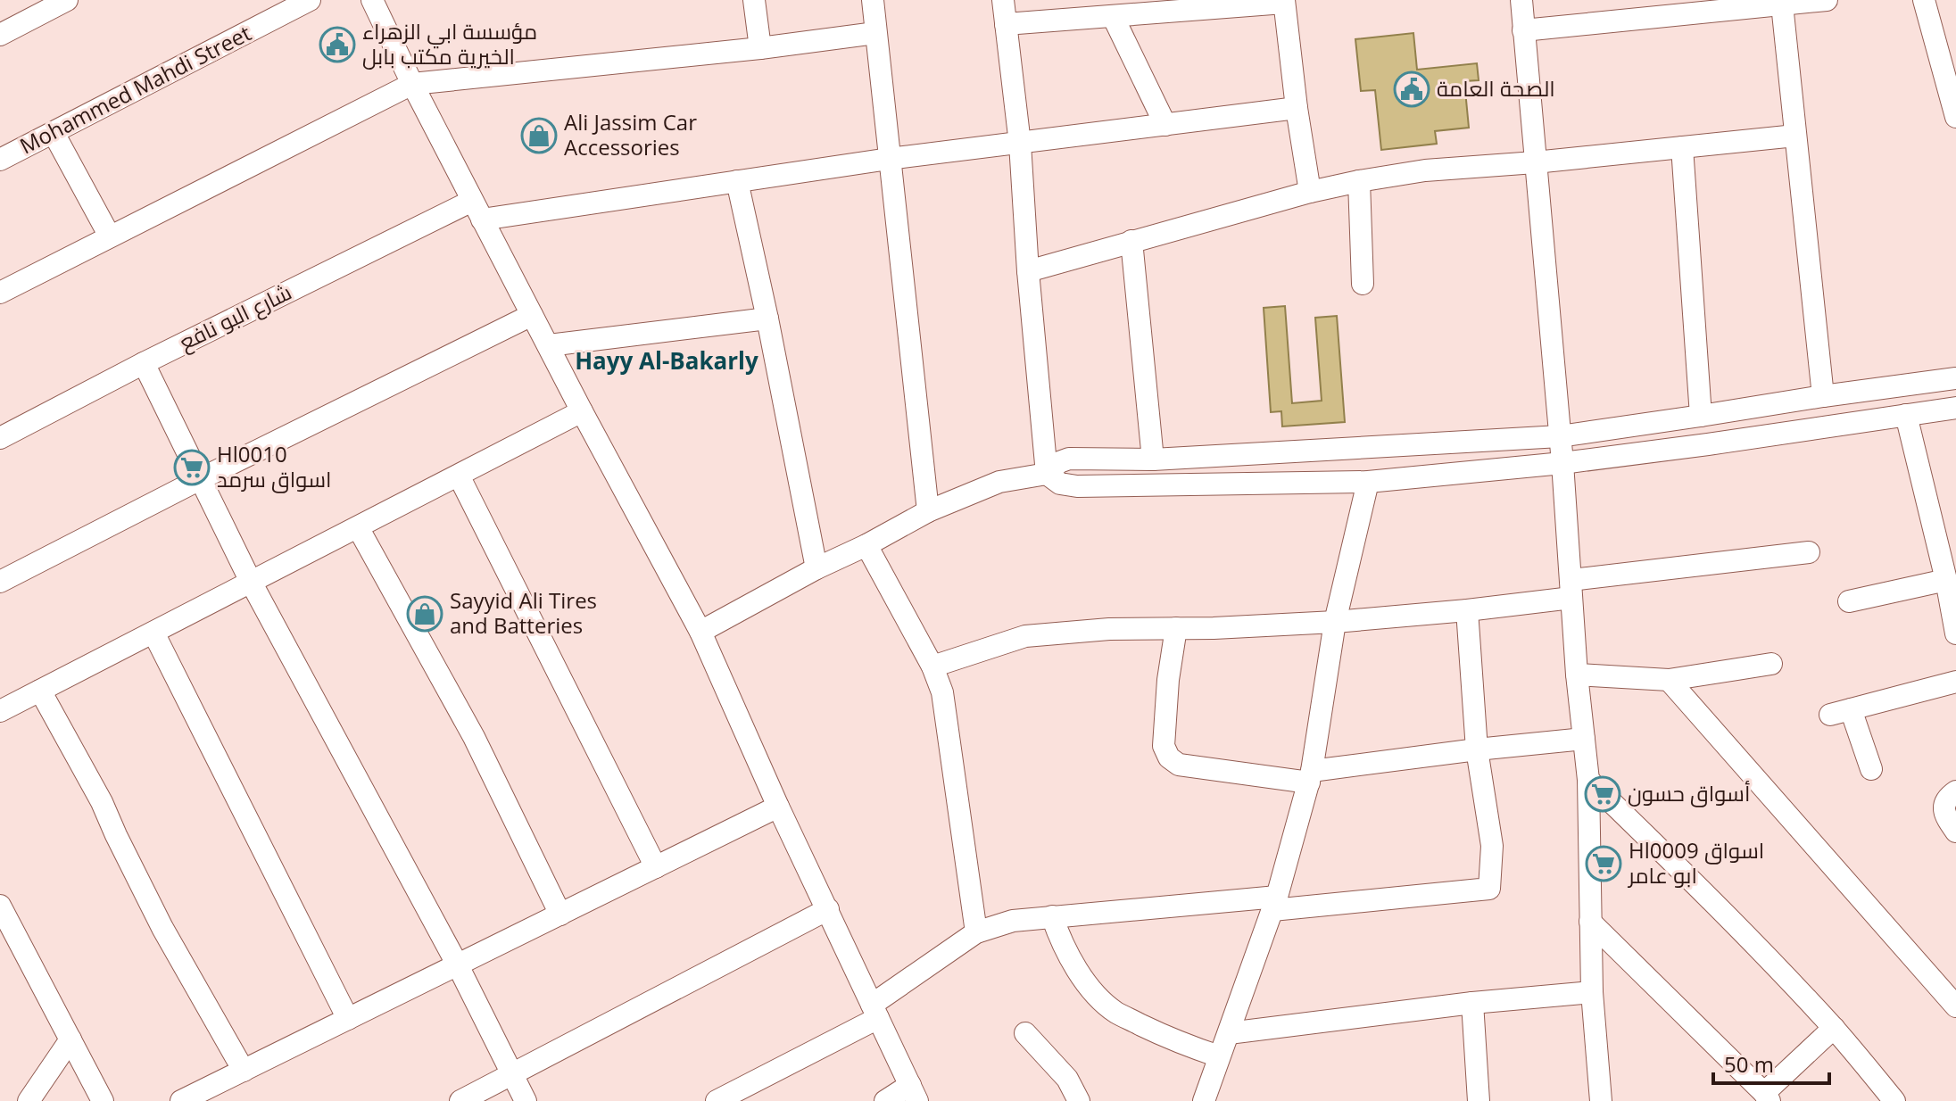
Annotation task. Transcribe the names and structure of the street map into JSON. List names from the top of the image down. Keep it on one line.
{"streets":{"street":["Mohammed Mahdi Street","شارع البو نافع"]},"districts":["Hayy Al-Bakarly"],"places":{"public building":["مؤسسة ابي الزهراء الخيرية مكتب بابل","الصحة العامة"],"shop":["Ali Jassim Car Accessories","Sayyid Ali Tires and Batteries"],"supermarket":["Hl0010 اسواق سرمد","أسواق حسون","Hl0009 اسواق ابو عامر"]},"scale_bar":"50 m"}
